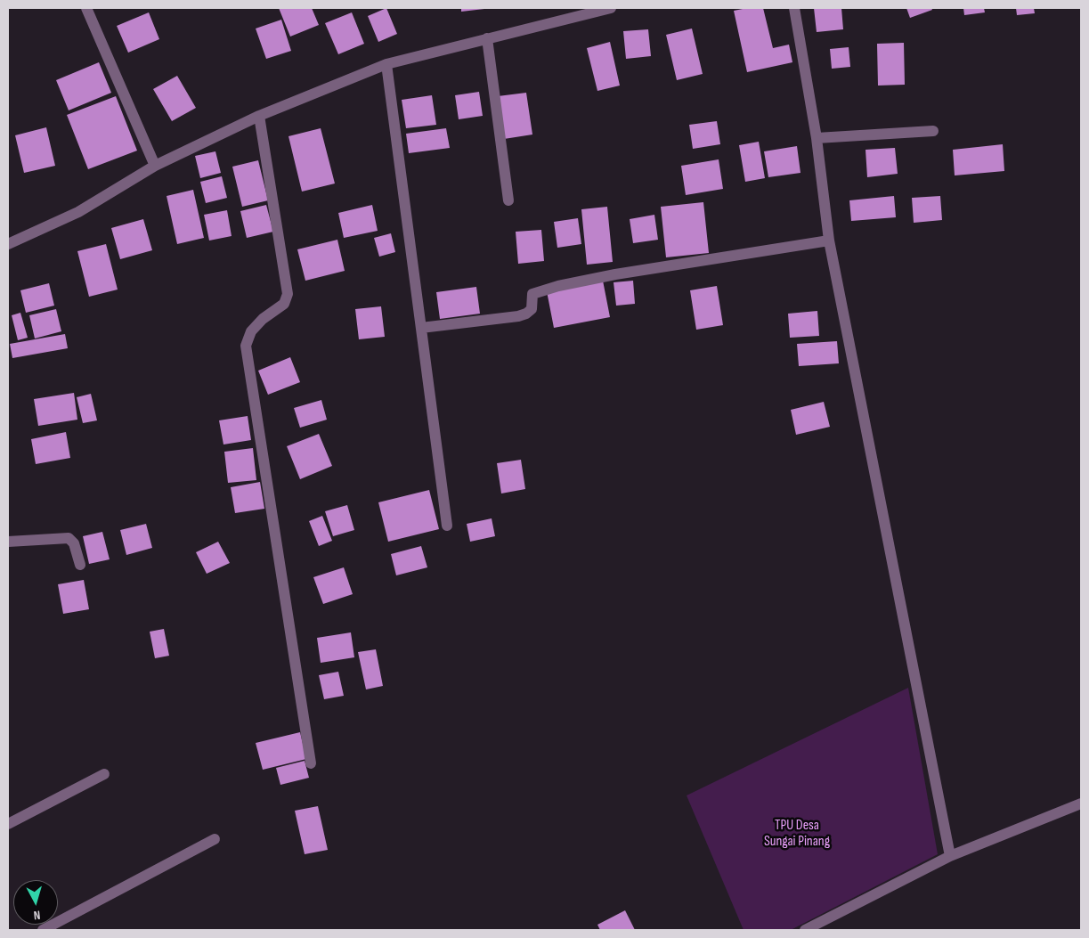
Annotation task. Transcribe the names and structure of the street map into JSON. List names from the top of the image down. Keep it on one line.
{"parks":["TPU Desa Sungai Pinang"],"north":"bottom"}
